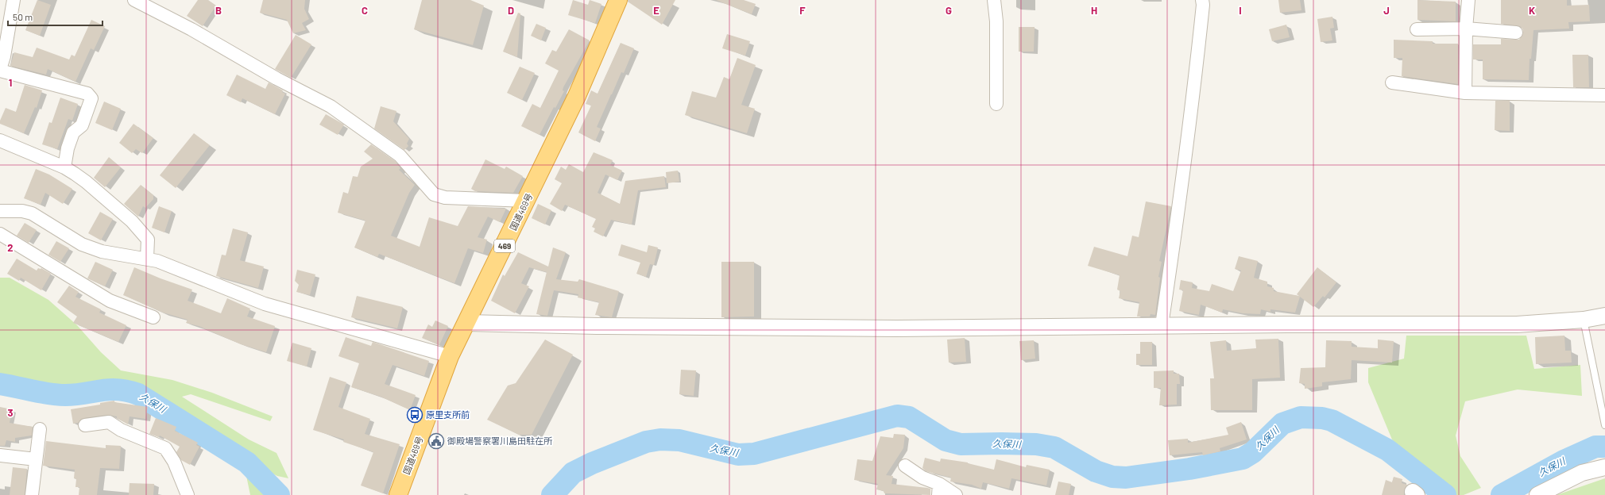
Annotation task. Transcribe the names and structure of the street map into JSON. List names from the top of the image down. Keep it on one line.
{"streets":{"highway":["国道469号","469"]},"water":["久保川"],"places":{"bus stop":["原里支所前"],"public building":["御殿場警察署川島田駐在所"]},"scale_bar":"50 m","grid":{"columns":["B","C","D","E","F","G","H","I","J","K"],"rows":["1","2","3"]}}
